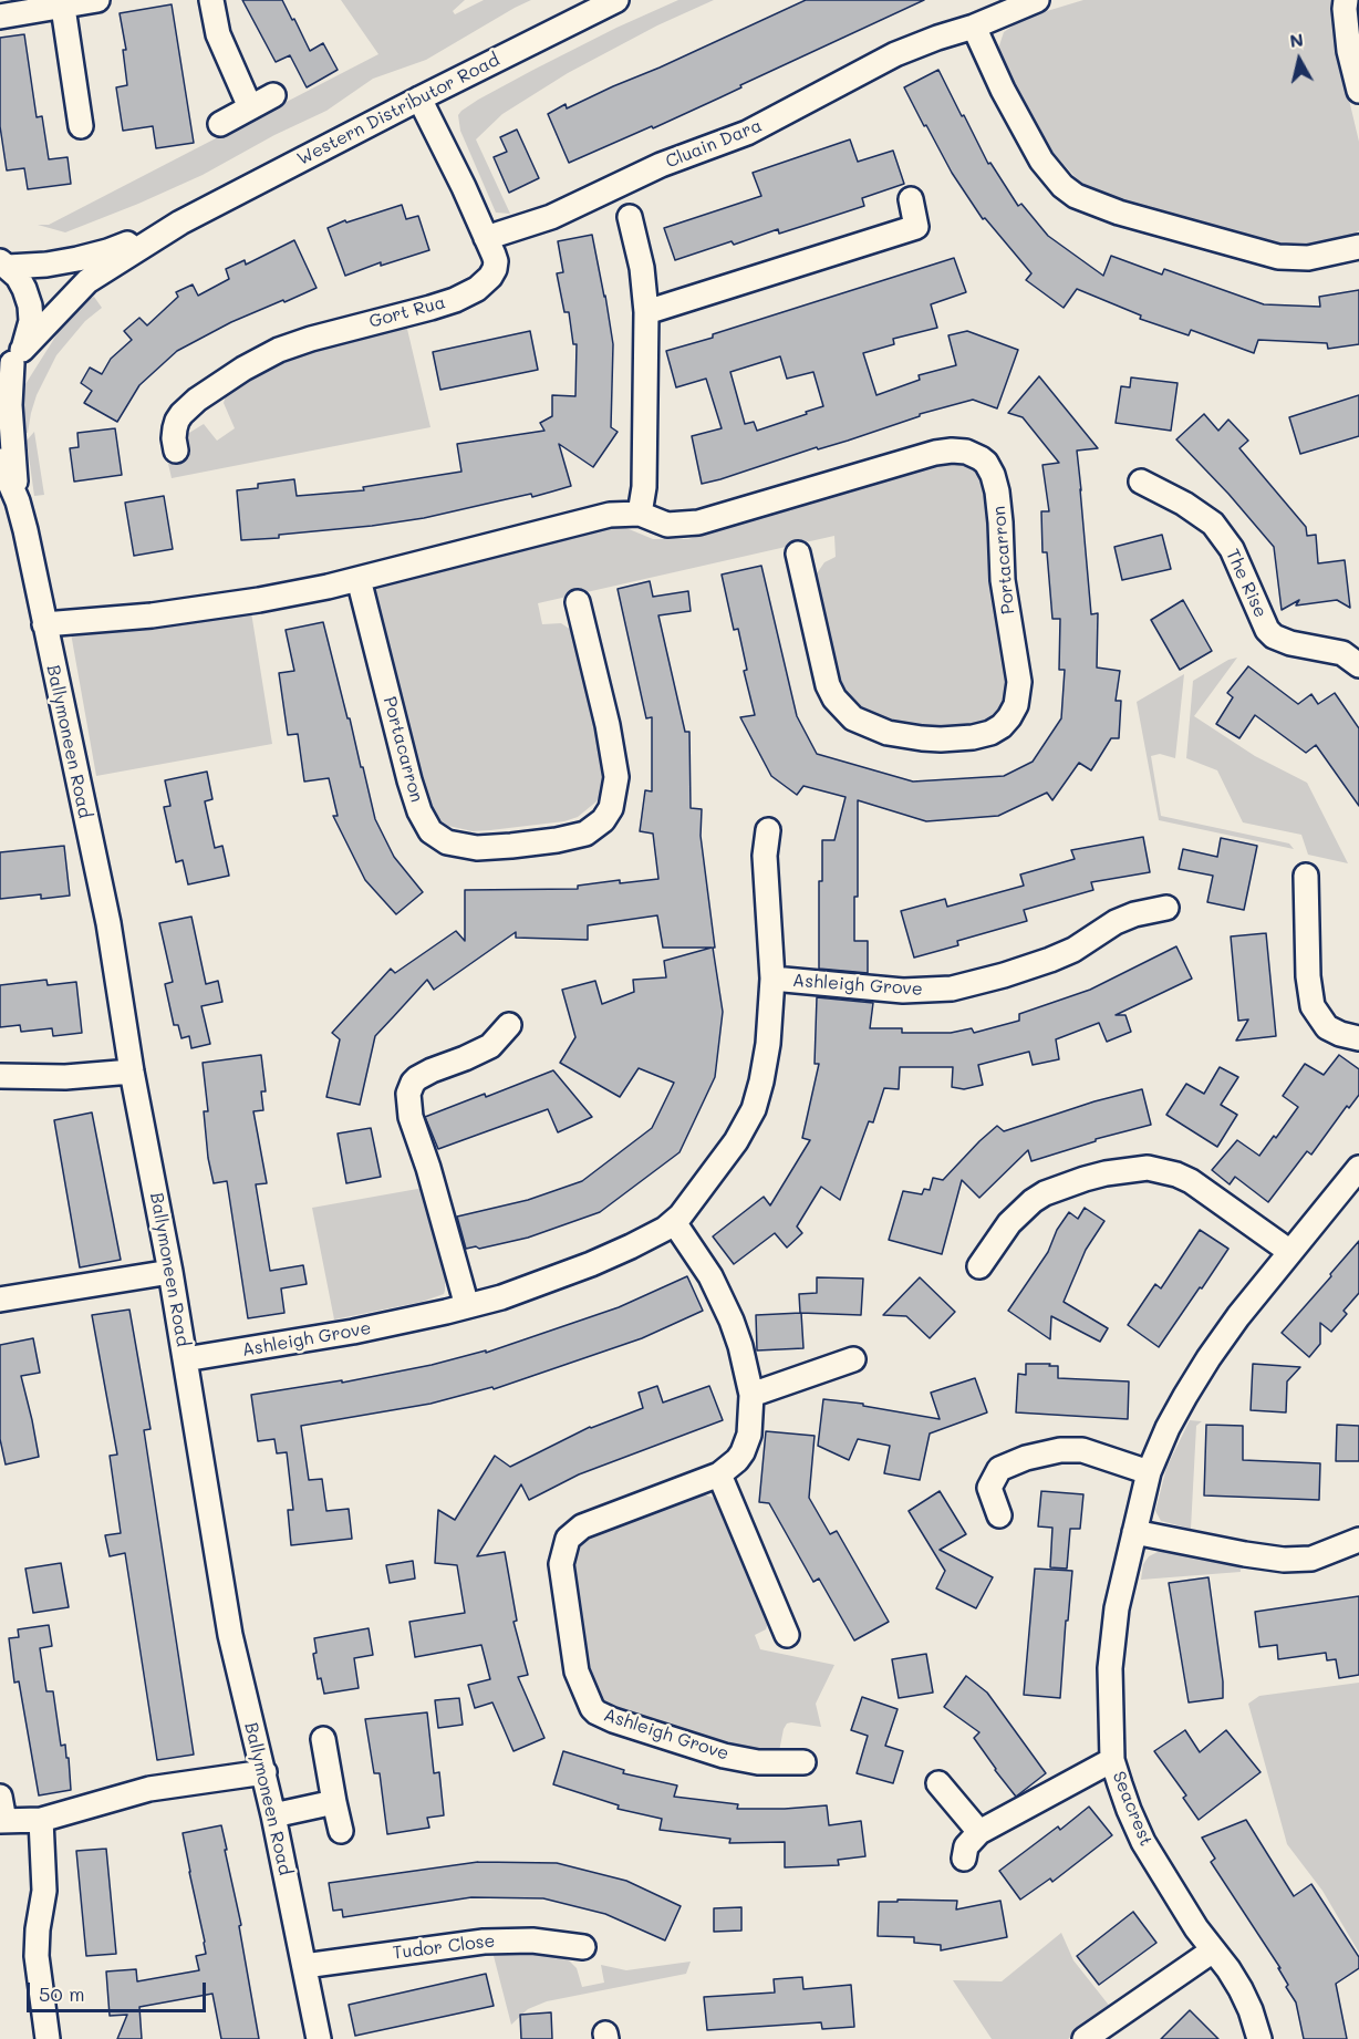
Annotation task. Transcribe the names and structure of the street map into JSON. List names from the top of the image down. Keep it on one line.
{"streets":{"street":["Western Distributor Road","Cluain Dara","Gort Rua","Portacarron","The Rise","Ballymoneen Road","Ashleigh Grove","Seacrest","Tudor Close"]},"crossings":[["Western Distributor Road","Gort Rua"],["Western Distributor Road","Ballymoneen Road"],["Cluain Dara","Gort Rua"],["Portacarron","Ballymoneen Road"],["Ballymoneen Road","Ashleigh Grove"],["Ballymoneen Road","Tudor Close"]],"scale_bar":"50 m","north":"top"}
